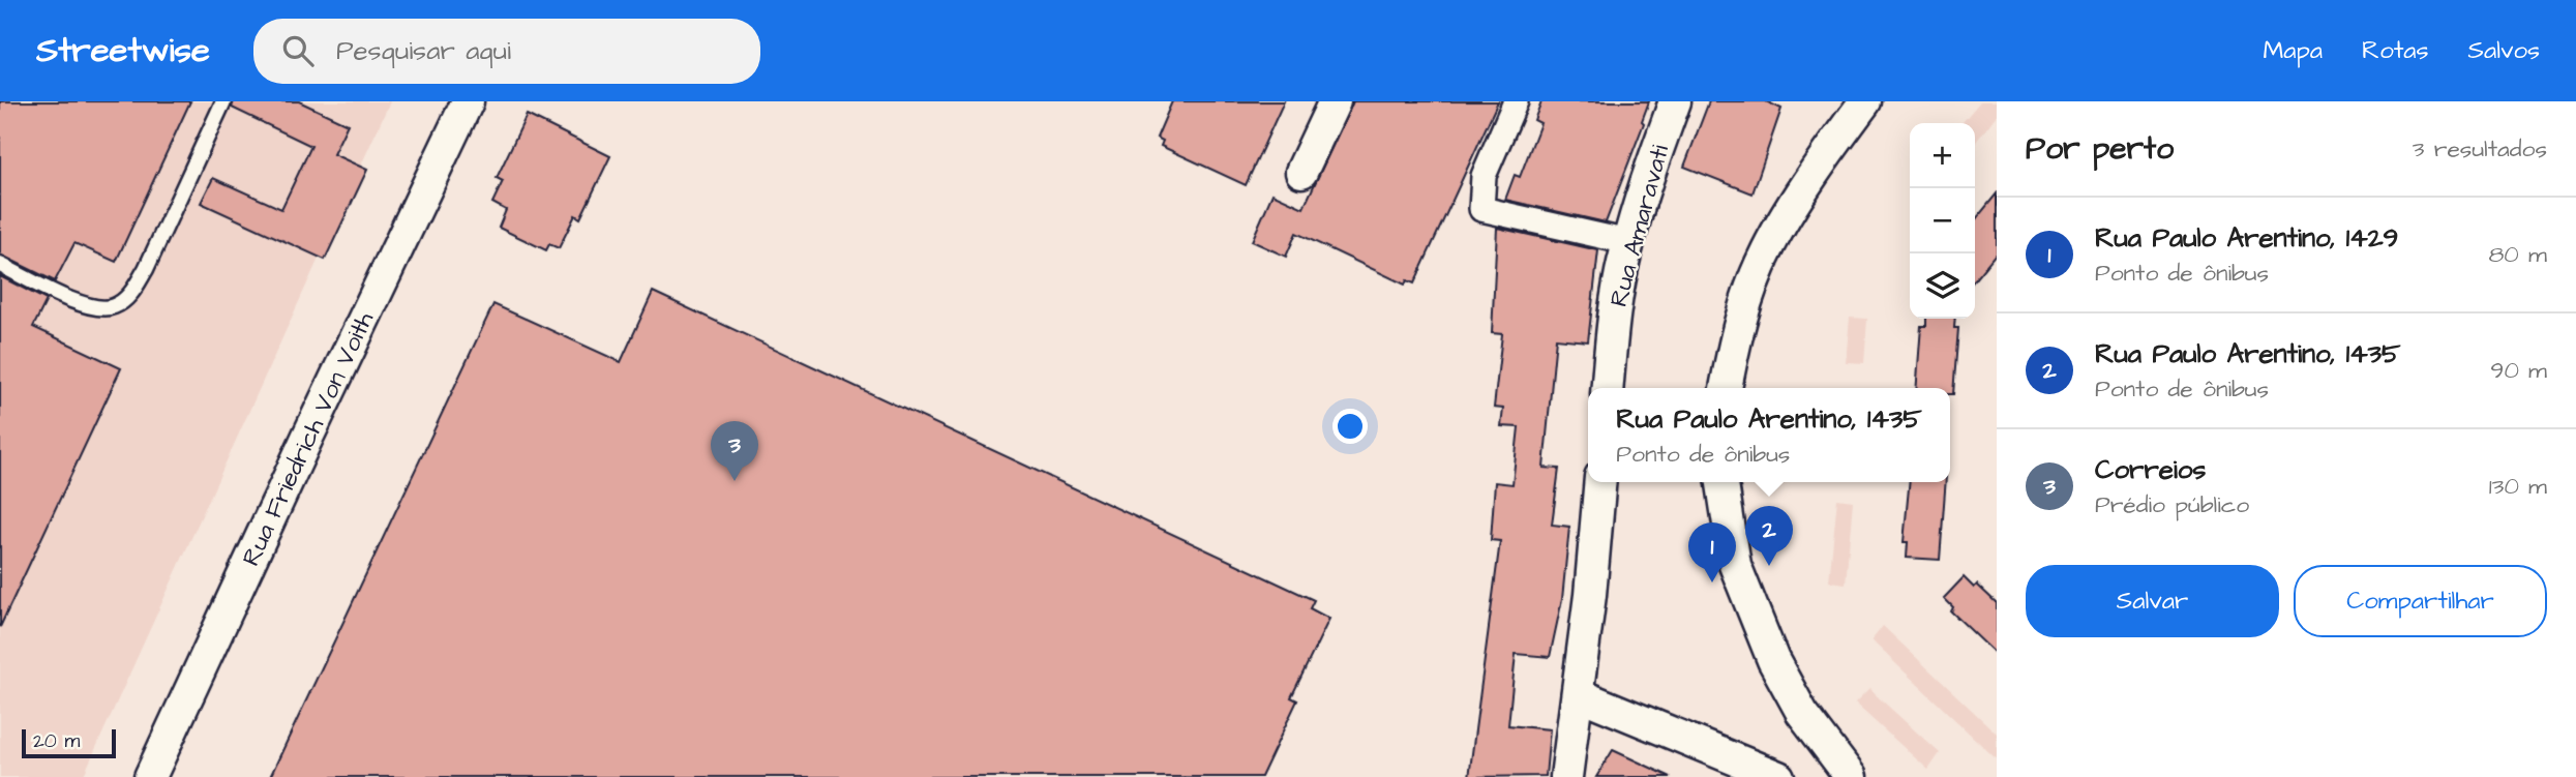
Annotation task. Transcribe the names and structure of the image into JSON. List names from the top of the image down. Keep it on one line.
{"streets":{"street":["Rua Amaravati","Rua Friedrich Von Voith"]},"scale_bar":"20 m","page":{"header":"Streetwise","search":"Pesquisar aqui","nav":["Mapa","Rotas","Salvos"],"heading":["Por perto","3 resultados"],"map_buttons":["+","−"],"list":[{"mark":"1","name":"Rua Paulo Arentino, 1429","note":"Ponto de ônibus","value":"80 m"},{"mark":"2","name":"Rua Paulo Arentino, 1435","note":"Ponto de ônibus","value":"90 m"},{"mark":"3","name":"Correios","note":"Prédio público","value":"130 m"}],"popup":["Rua Paulo Arentino, 1435","Ponto de ônibus"],"pins":["3","2","1"],"buttons":["Salvar","Compartilhar"],"scale":"20 m"}}
